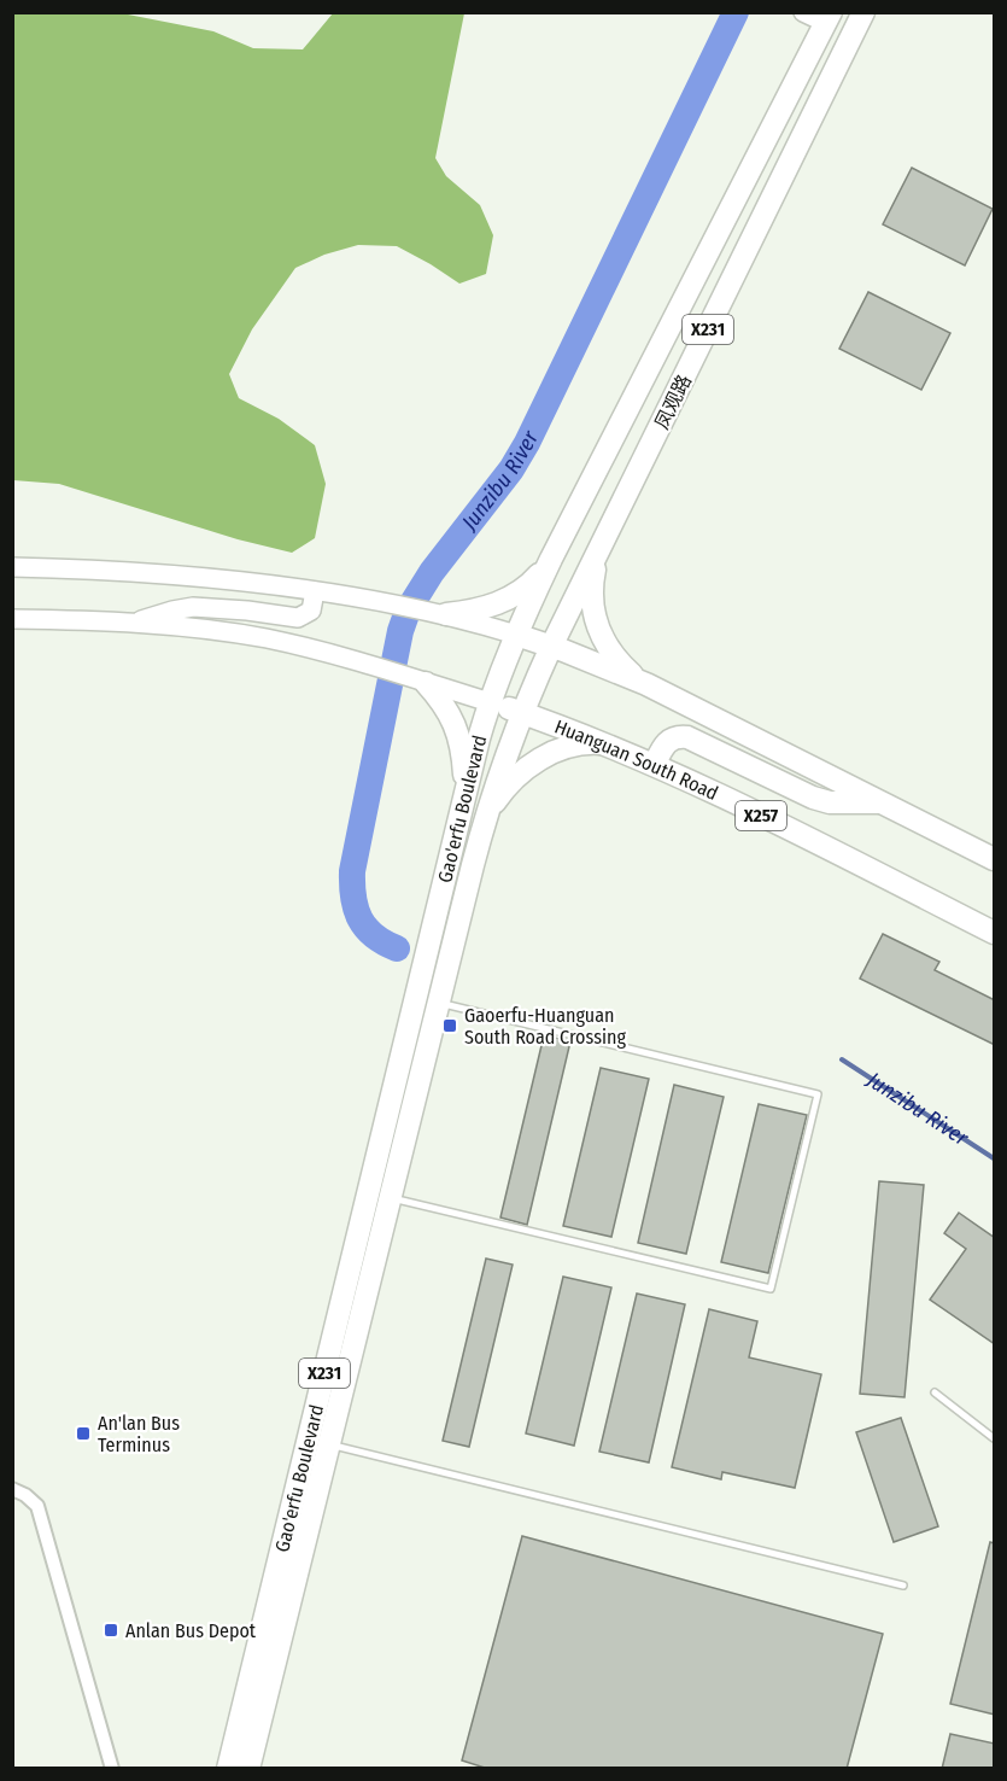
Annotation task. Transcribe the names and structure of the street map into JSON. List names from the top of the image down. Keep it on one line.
{"streets":{"main road":["X231","凤观路","Huanguan South Road","Gao'erfu Boulevard","X257"]},"crossings":[["凤观路","Huanguan South Road"],["凤观路","Gao'erfu Boulevard"],["Huanguan South Road","Gao'erfu Boulevard"]],"water":["Junzibu River"],"places":{"transit":["Gaoerfu-Huanguan South Road Crossing","An'lan Bus Terminus","Anlan Bus Depot"]}}
